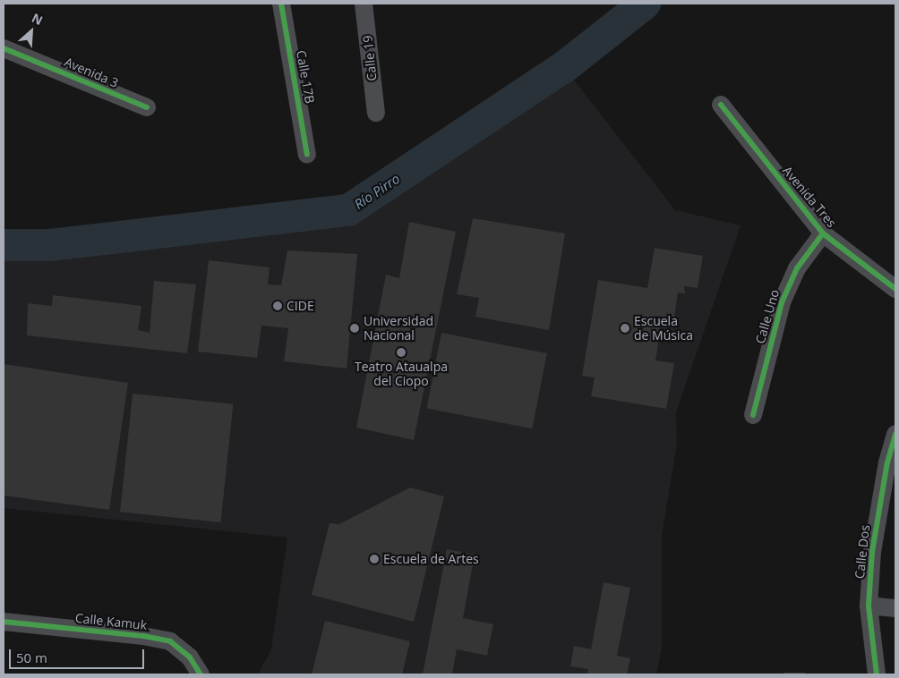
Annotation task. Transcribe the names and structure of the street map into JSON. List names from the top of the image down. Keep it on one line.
{"streets":{"street":["Calle 19","Avenida 3","Calle 17B","Avenida Tres","Calle Uno","Calle Dos","Calle Kamuk"]},"crossings":[["Avenida Tres","Calle Uno"]],"water":["Río Pirro"],"places":["CIDE","Universidad Nacional","Escuela de Música","Teatro Ataualpa del Ciopo","Escuela de Artes"],"scale_bar":"50 m","north":"top right"}
